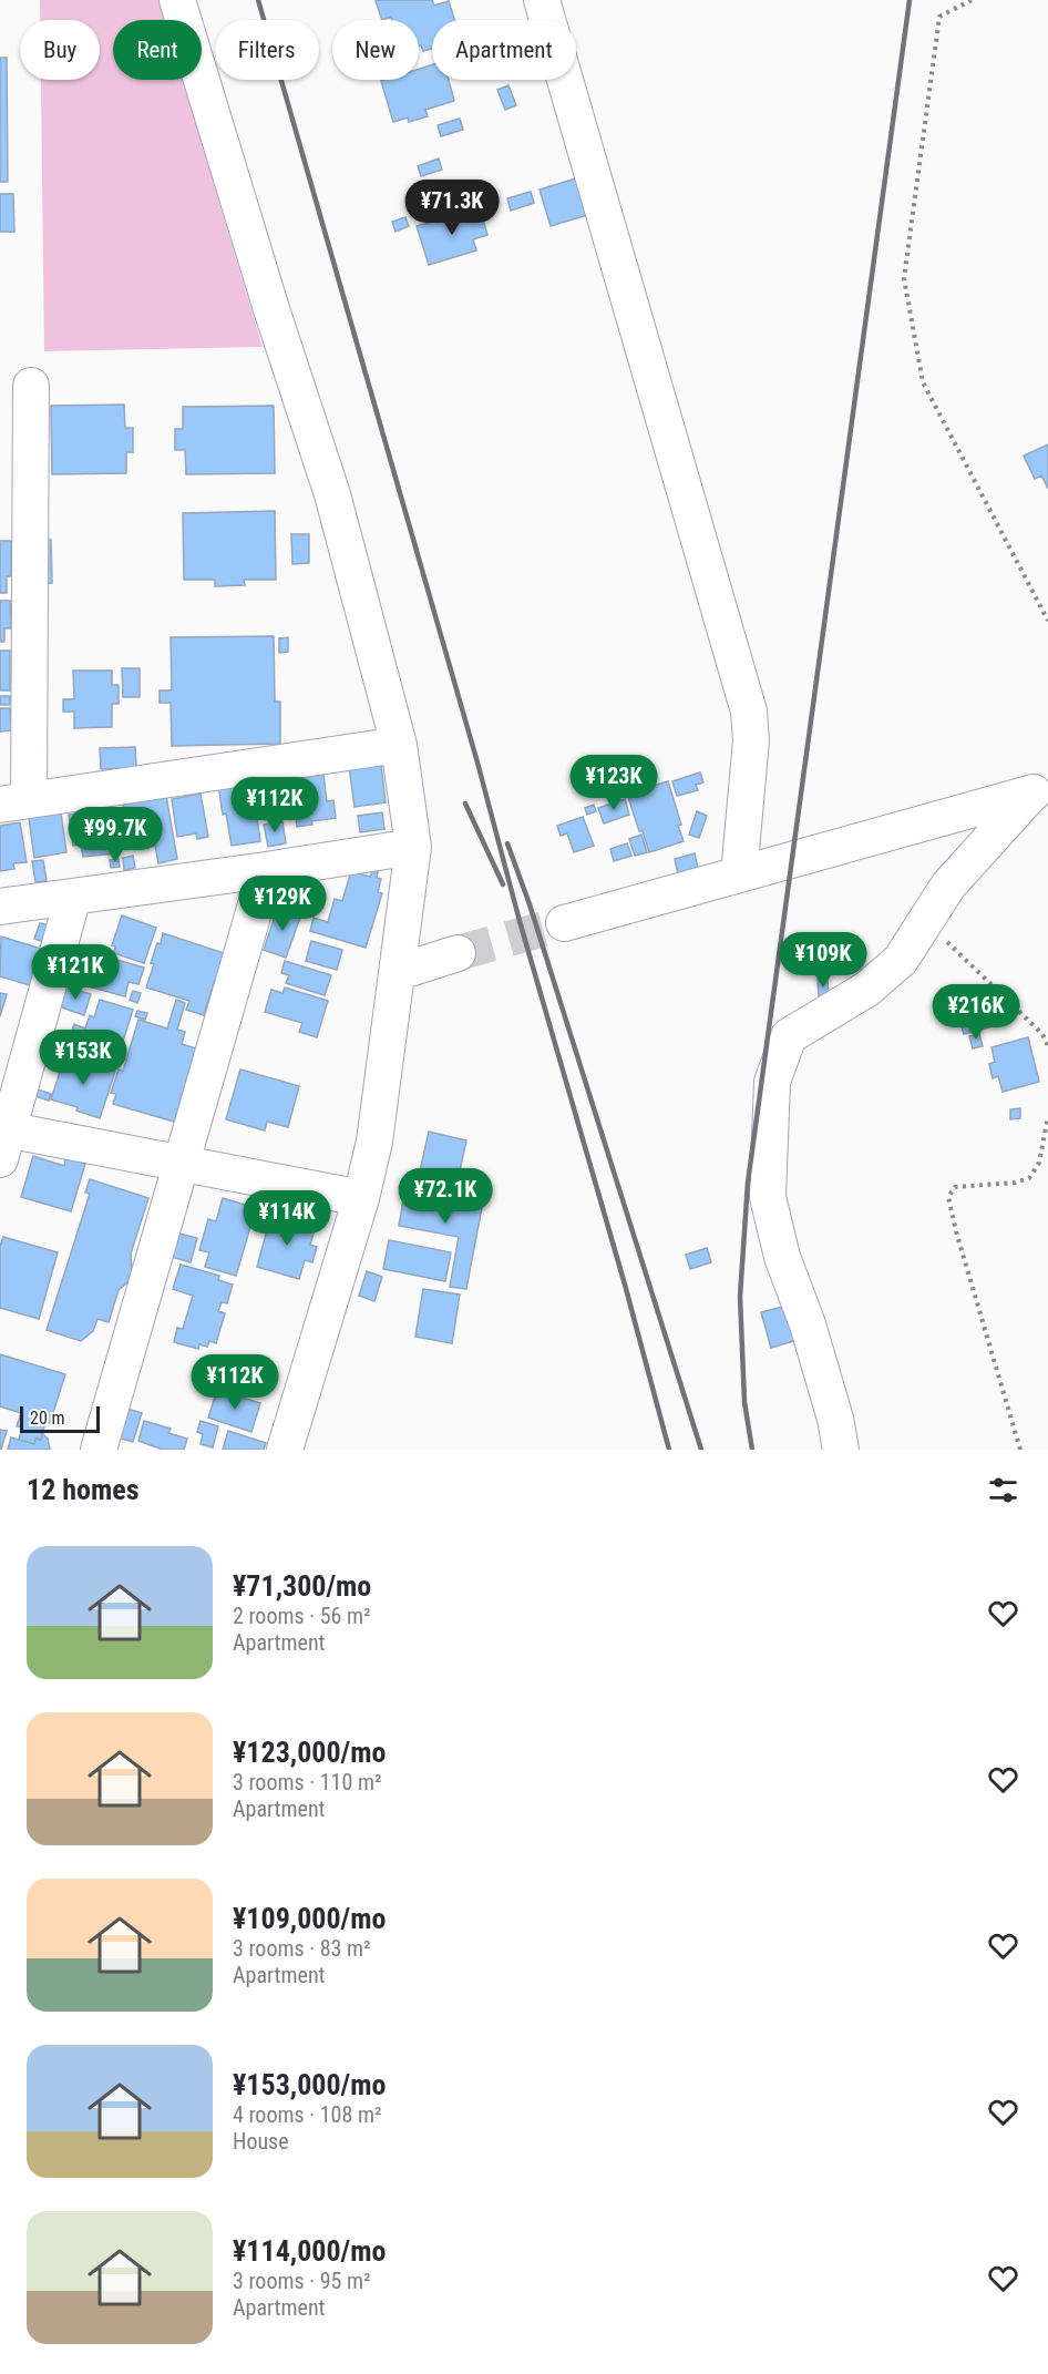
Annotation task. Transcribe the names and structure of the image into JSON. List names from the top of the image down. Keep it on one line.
{"scale_bar":"20 m","page":{"chip":["Buy","Rent","Filters","New","Apartment"],"price":["¥71.3K","¥123K","¥112K","¥99.7K","¥129K","¥109K","¥121K","¥216K","¥153K","¥72.1K","¥114K","¥112K"],"scale":"20 m","heading":"12 homes","list":[{"name":"¥71,300/mo","note":"2 rooms · 56 m² · Apartment"},{"name":"¥123,000/mo","note":"3 rooms · 110 m² · Apartment"},{"name":"¥109,000/mo","note":"3 rooms · 83 m² · Apartment"},{"name":"¥153,000/mo","note":"4 rooms · 108 m² · House"},{"name":"¥114,000/mo","note":"3 rooms · 95 m² · Apartment"}]}}
